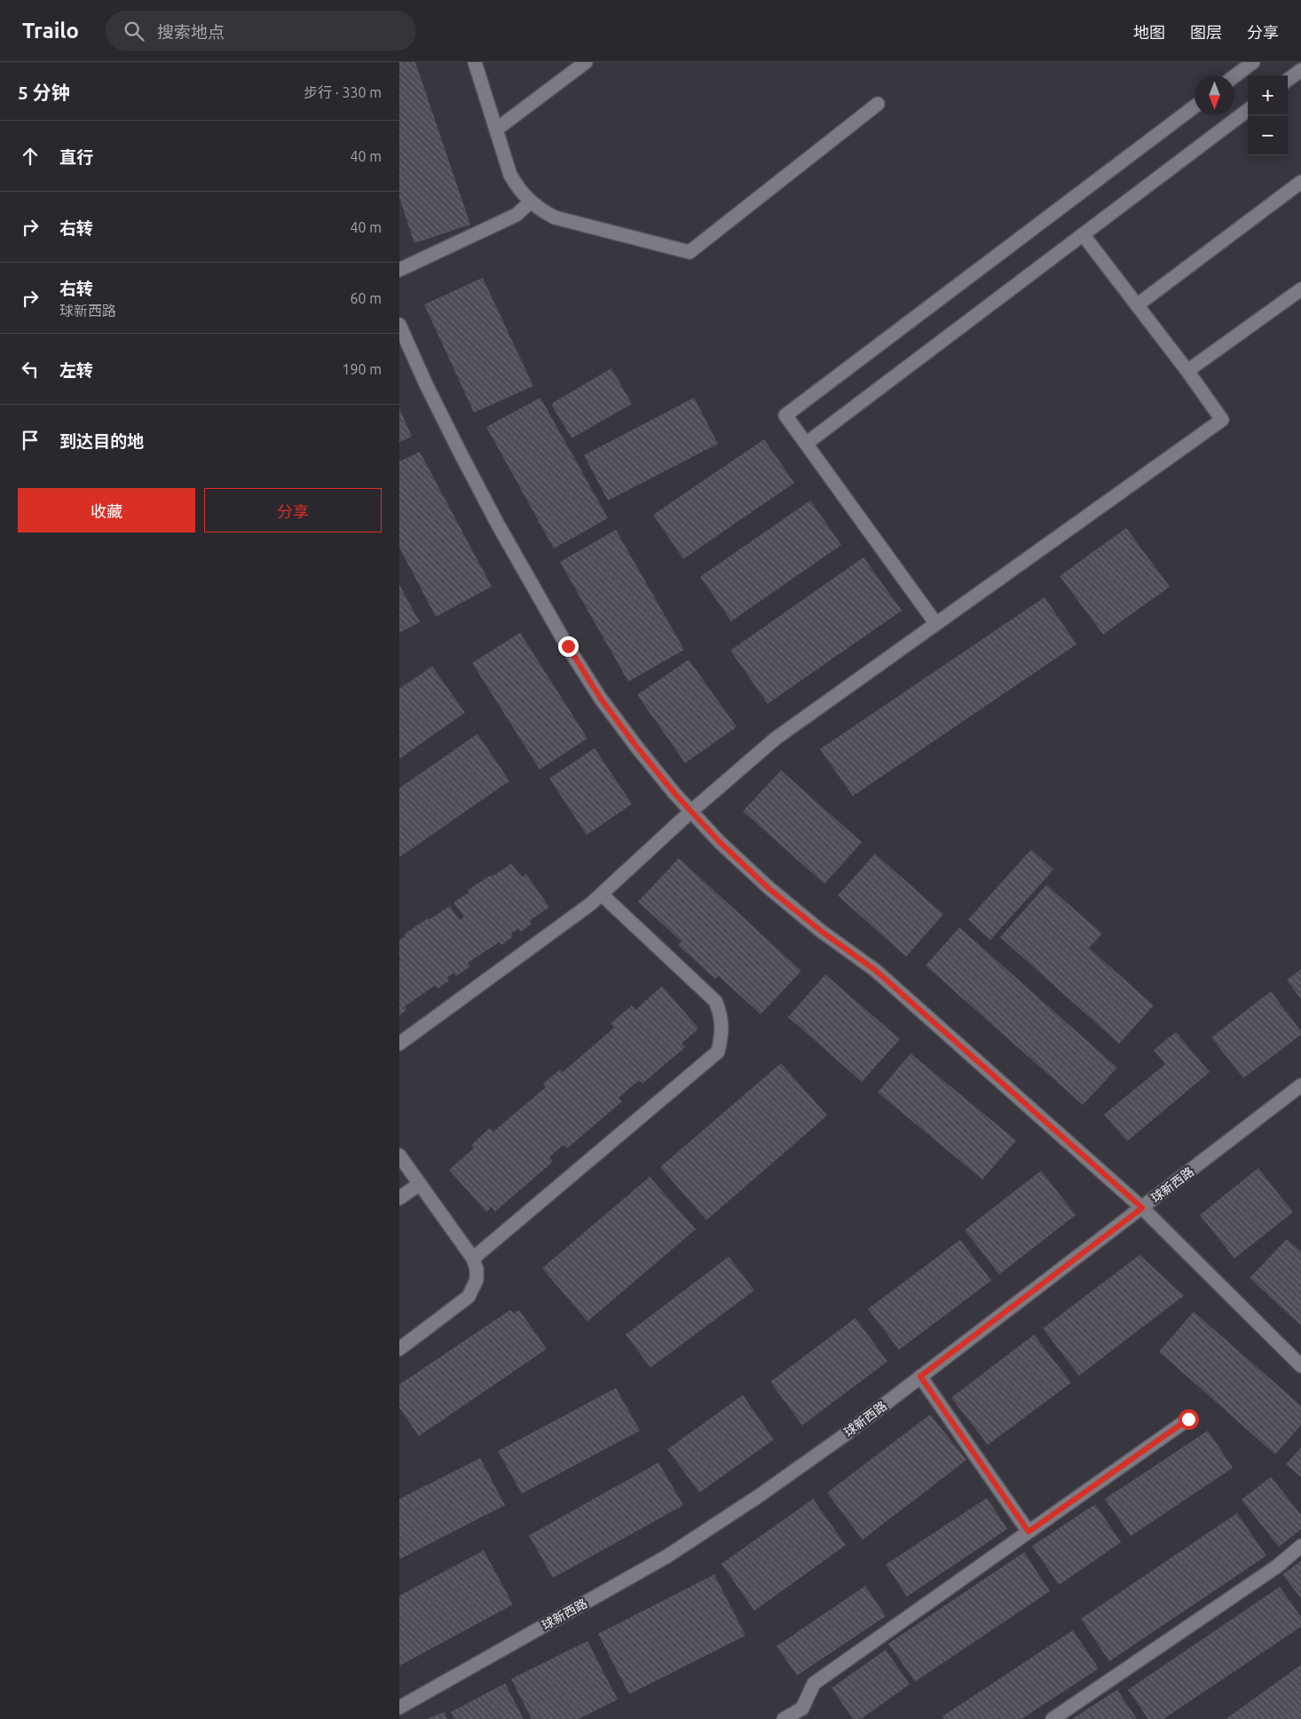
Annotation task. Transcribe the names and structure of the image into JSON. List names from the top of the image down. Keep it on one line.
{"streets":{"street":["球新西路"]},"north":"bottom","page":{"header":"Trailo","search":"搜索地点","nav":["地图","图层","分享"],"heading":["5 分钟","步行 · 330 m"],"map_buttons":["+","−"],"list":[["直行","40 m"],["右转","40 m"],["右转","球新西路","60 m"],["左转","190 m"],"到达目的地"],"buttons":["收藏","分享"]}}
